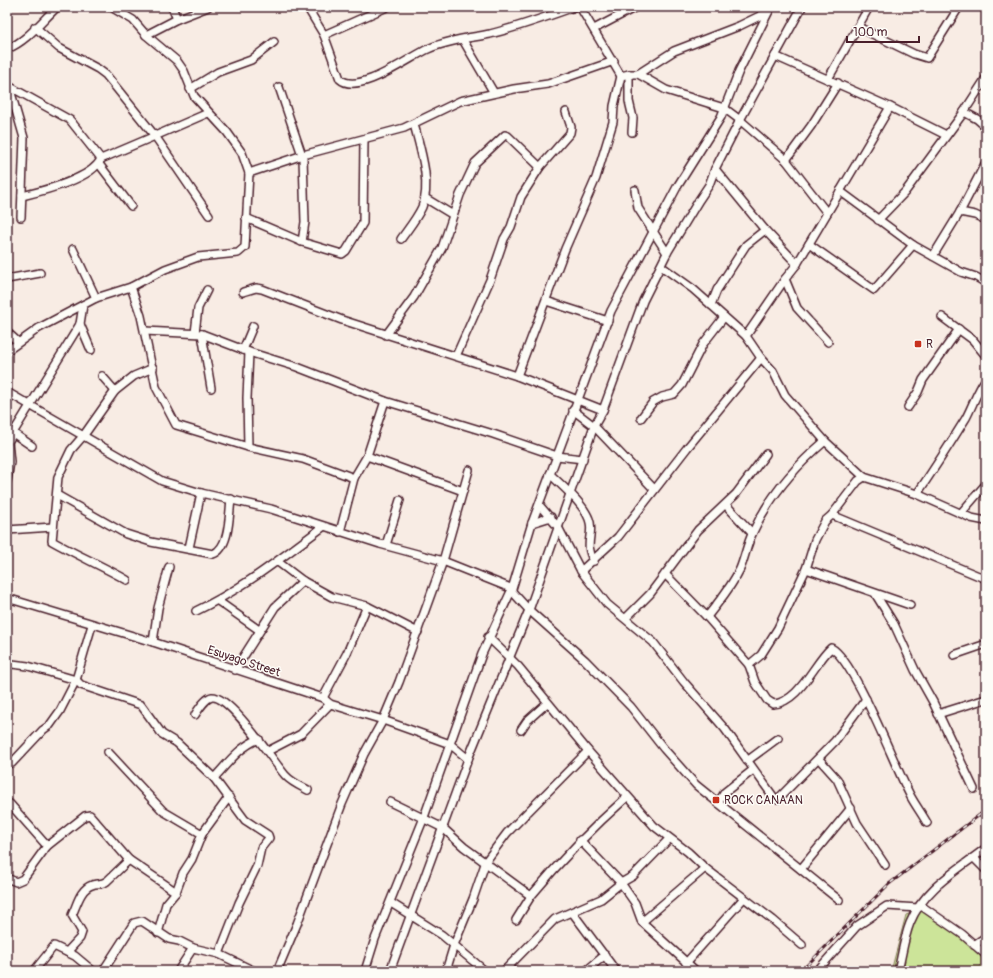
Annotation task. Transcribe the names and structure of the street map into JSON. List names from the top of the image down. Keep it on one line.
{"streets":{"street":["Esuyago Street"]},"places":{"transit":["R","ROCK CANAAN"]},"scale_bar":"100 m"}
